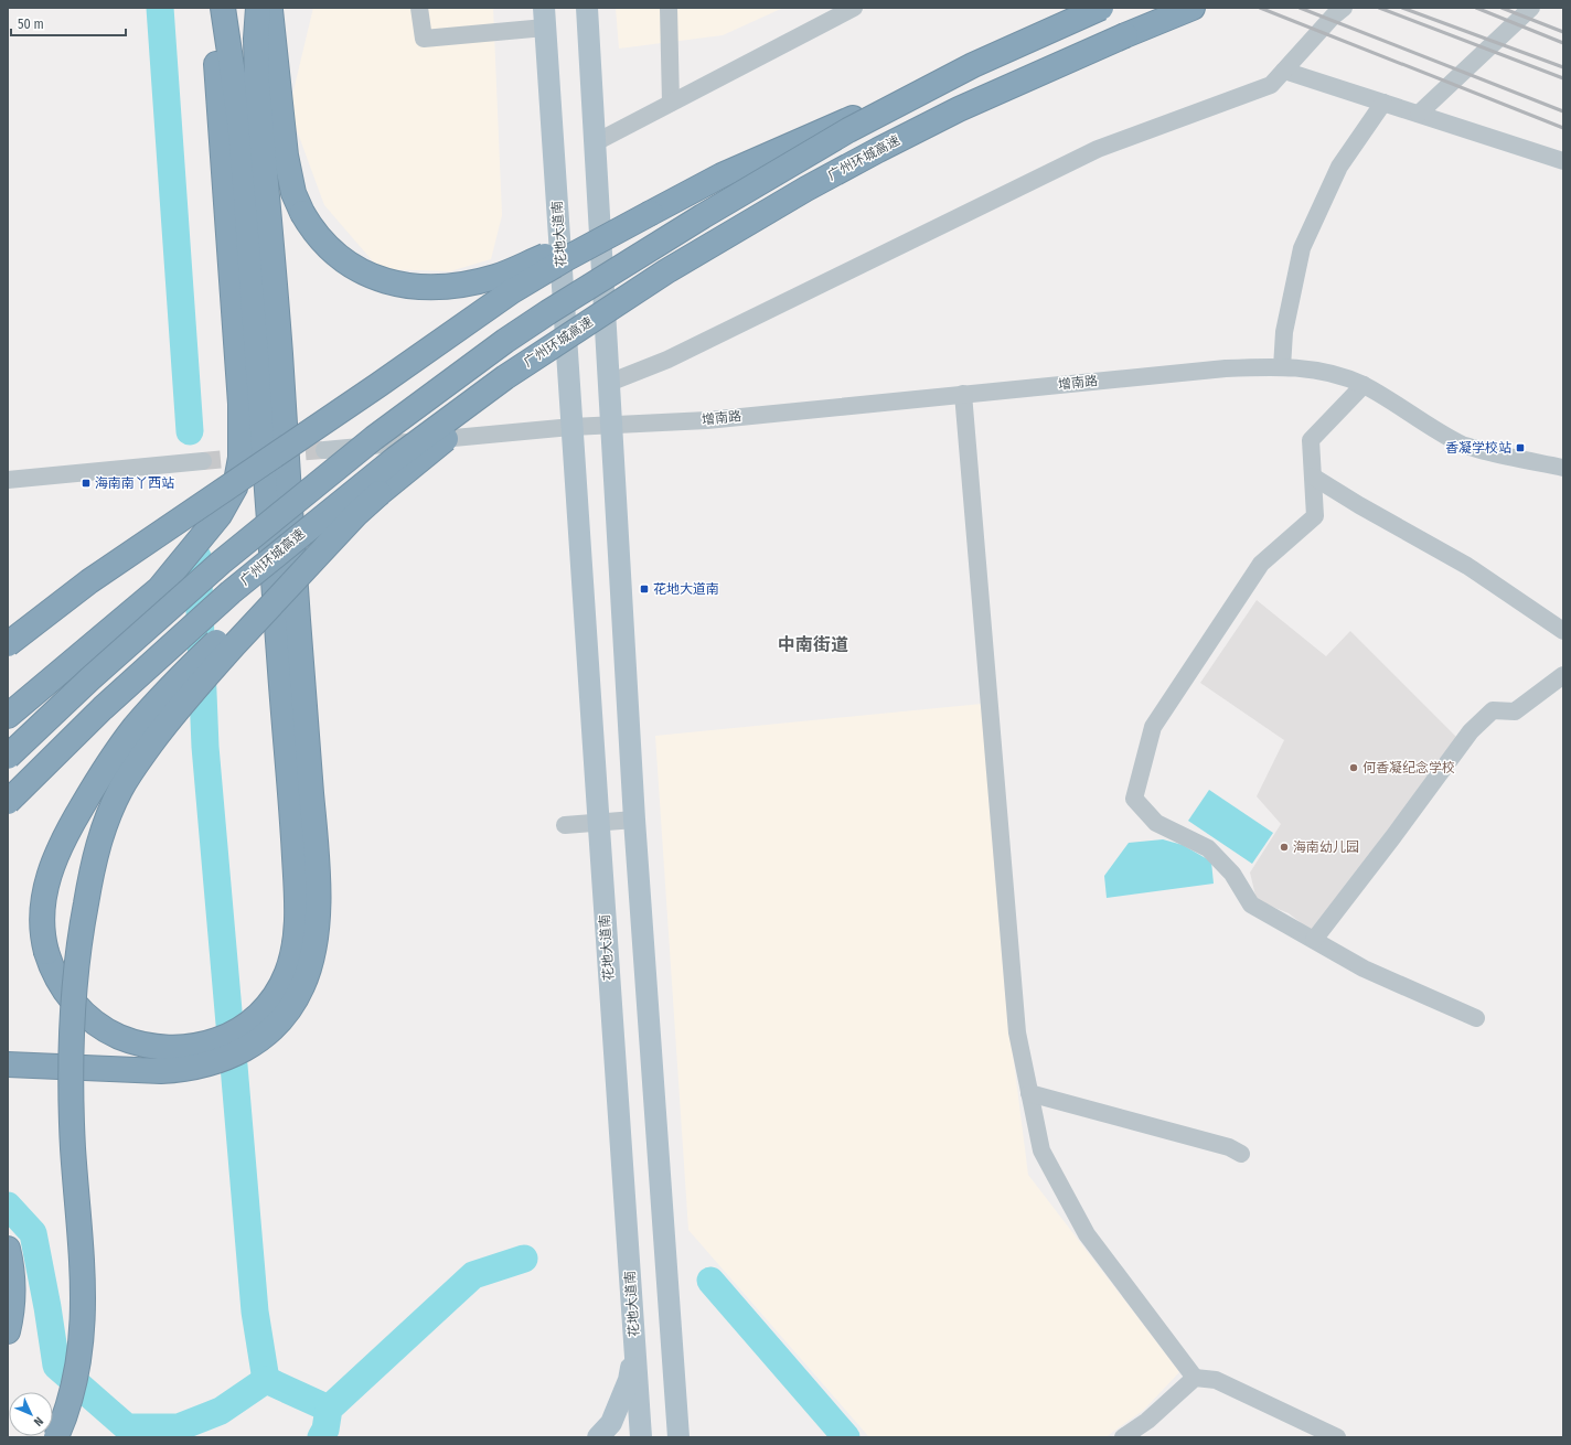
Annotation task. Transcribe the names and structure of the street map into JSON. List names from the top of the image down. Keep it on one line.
{"streets":{"highway":["广州环城高速"],"main road":["花地大道南"],"street":["增南路"]},"crossings":[["花地大道南","增南路"]],"districts":["中南街道"],"places":{"transit":["香凝学校站","海南南丫西站","花地大道南"],"other":["何香凝纪念学校","海南幼儿园"]},"scale_bar":"50 m","north":"bottom right"}
